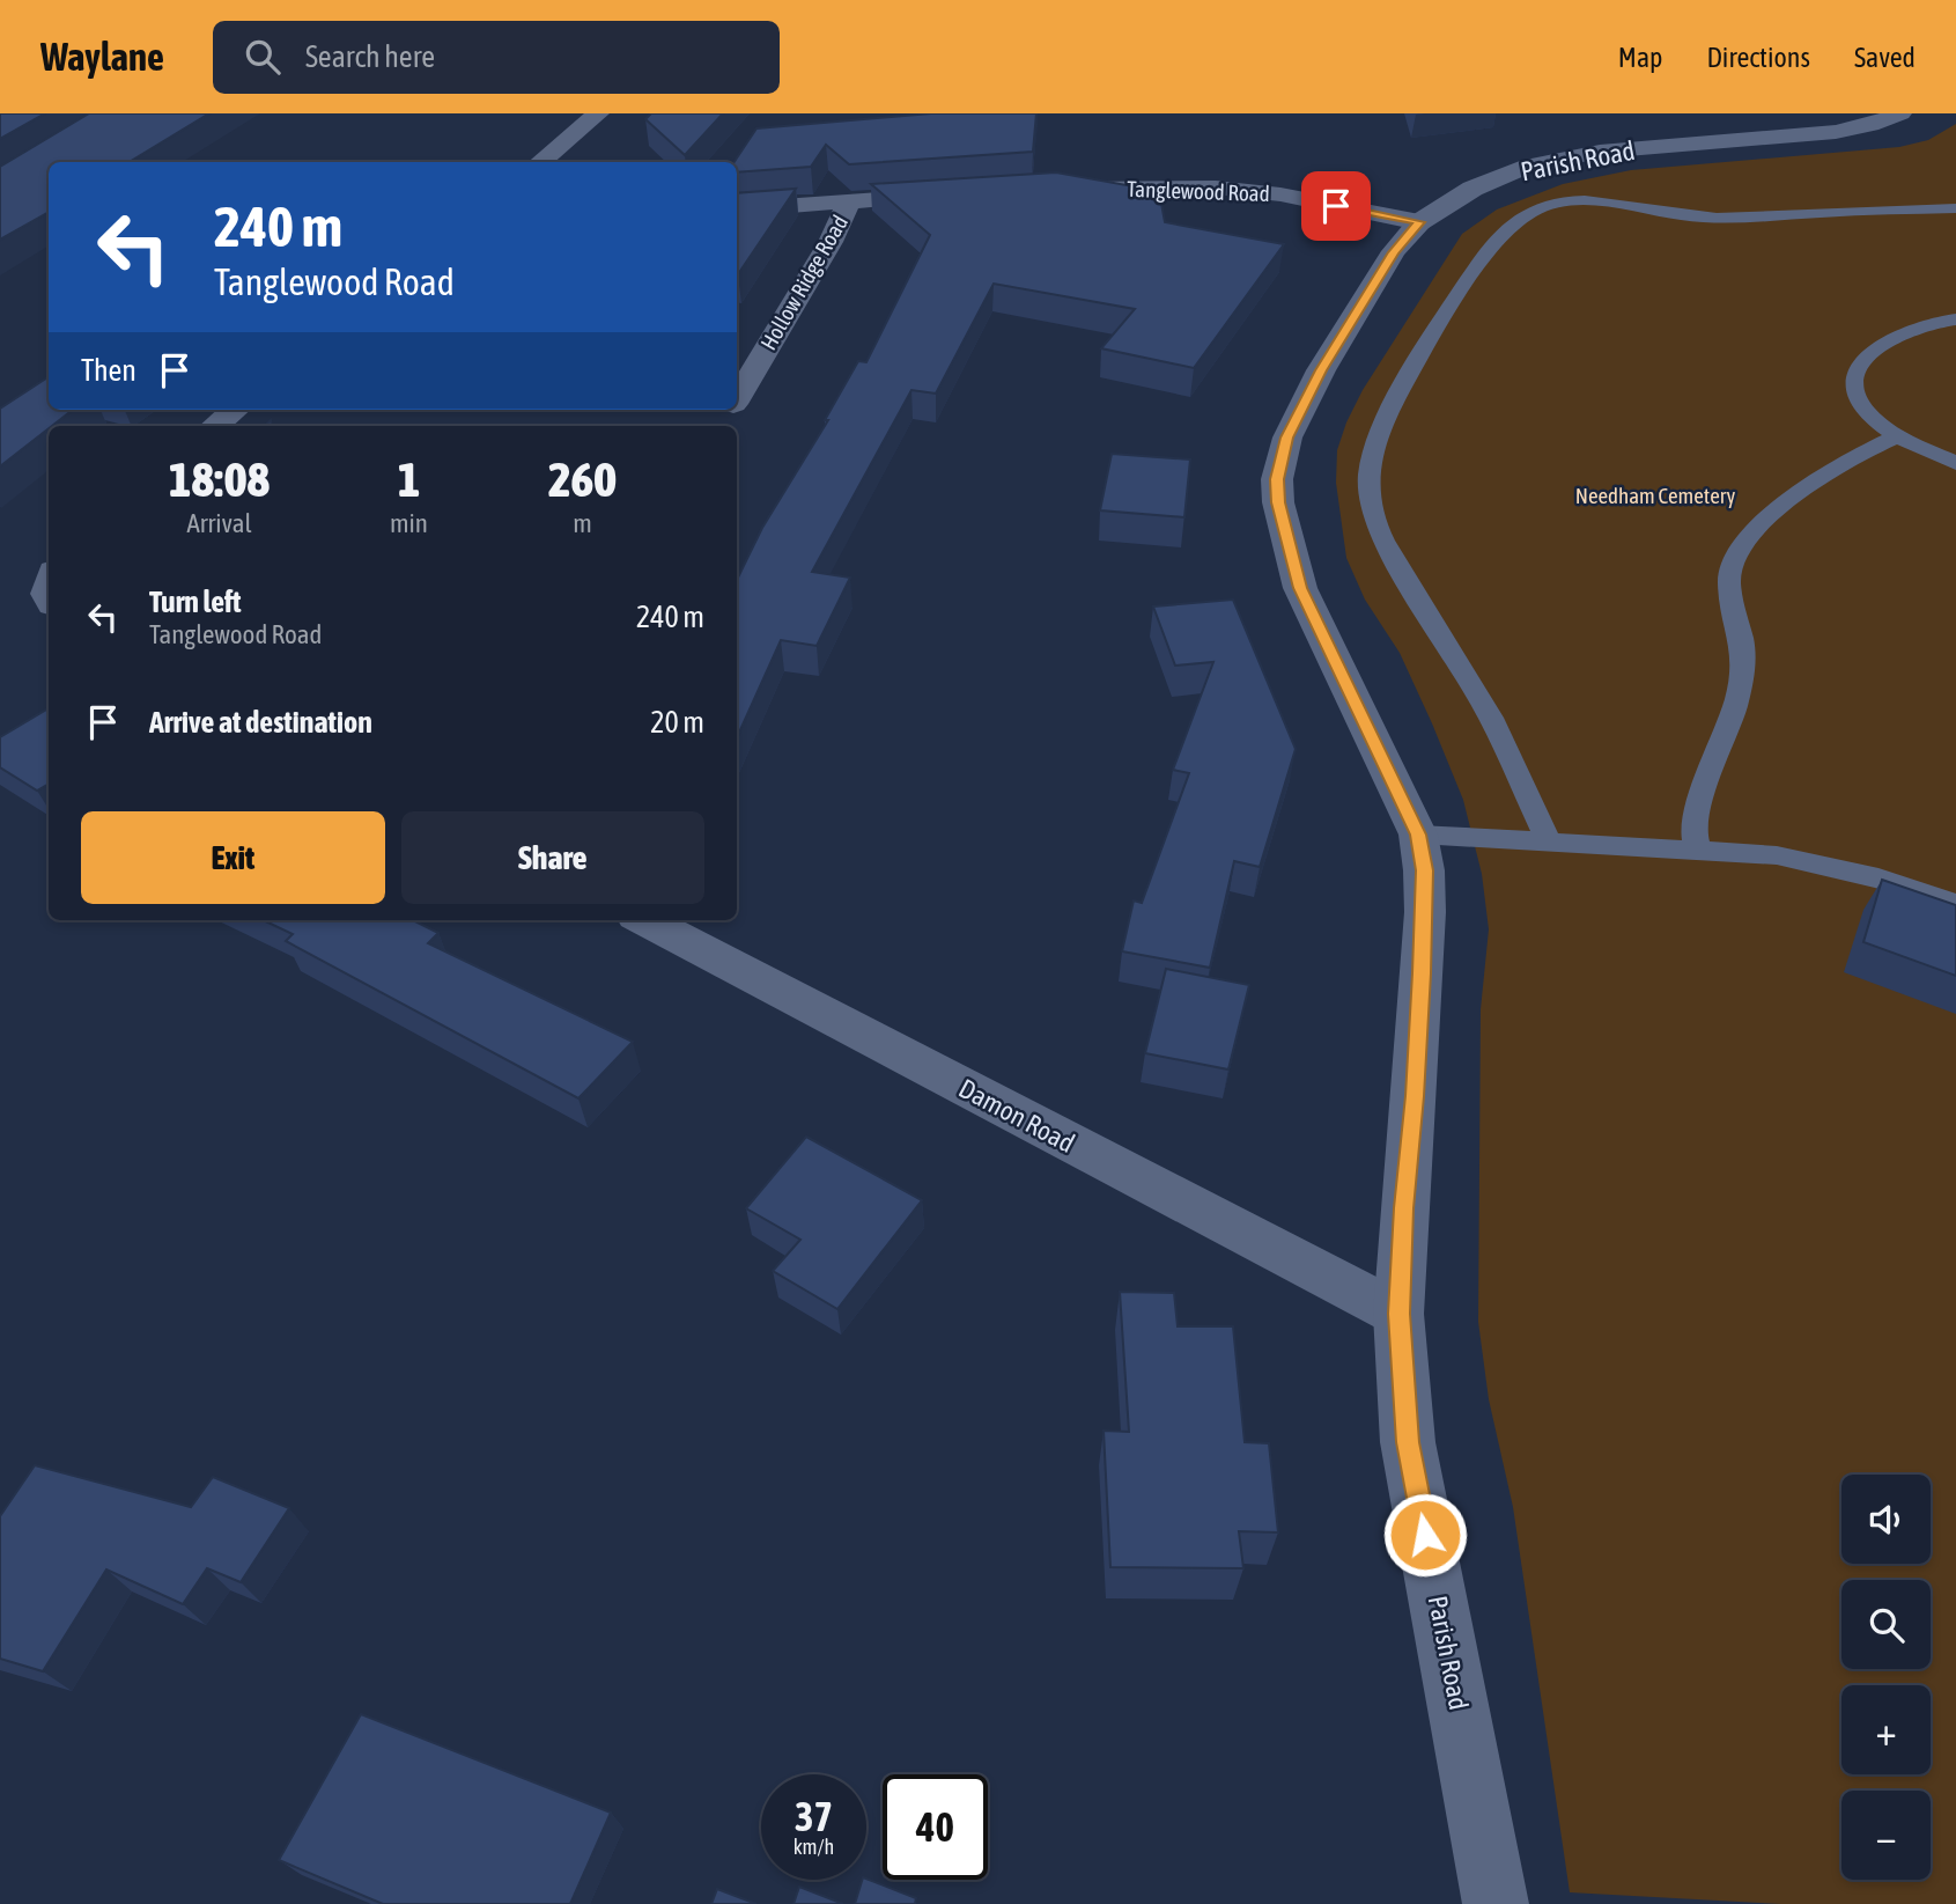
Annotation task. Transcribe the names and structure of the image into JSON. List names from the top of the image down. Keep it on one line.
{"streets":{"street":["Parish Road","Tanglewood Road","Hollow Ridge Road","Damon Road"]},"crossings":[["Parish Road","Tanglewood Road"],["Parish Road","Damon Road"]],"parks":["Needham Cemetery"],"page":{"header":"Waylane","search":"Search here","nav":["Map","Directions","Saved"],"turn":["240 m","Tanglewood Road"],"then":"Then","eta":["18:08","Arrival","1","min","260","m"],"list":[{"name":"Turn left","note":"Tanglewood Road","value":"240 m"},{"name":"Arrive at destination","value":"20 m"}],"buttons":["Exit","Share"],"map_buttons":["+","−"],"speed":"37 km/h","limit":"40"}}
